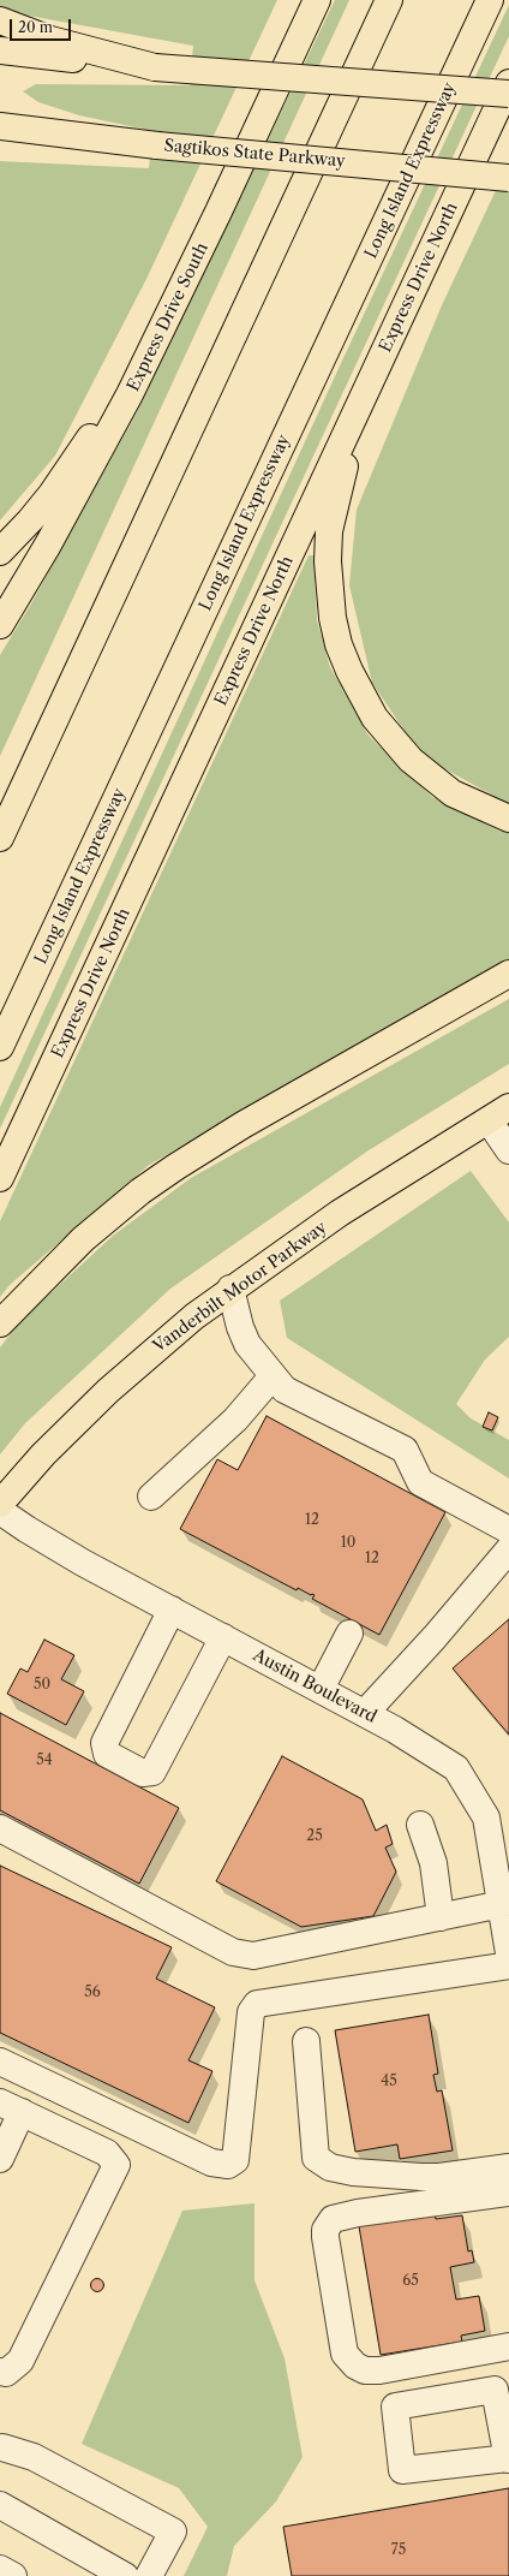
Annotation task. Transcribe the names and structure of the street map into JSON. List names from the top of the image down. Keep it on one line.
{"streets":{"main road":["Sagtikos State Parkway","Long Island Expressway","Express Drive North","Express Drive South","Vanderbilt Motor Parkway"],"street":["Austin Boulevard"]},"house_numbers":["12","10","12","50","54","25","56","45","65","75"],"scale_bar":"20 m"}
